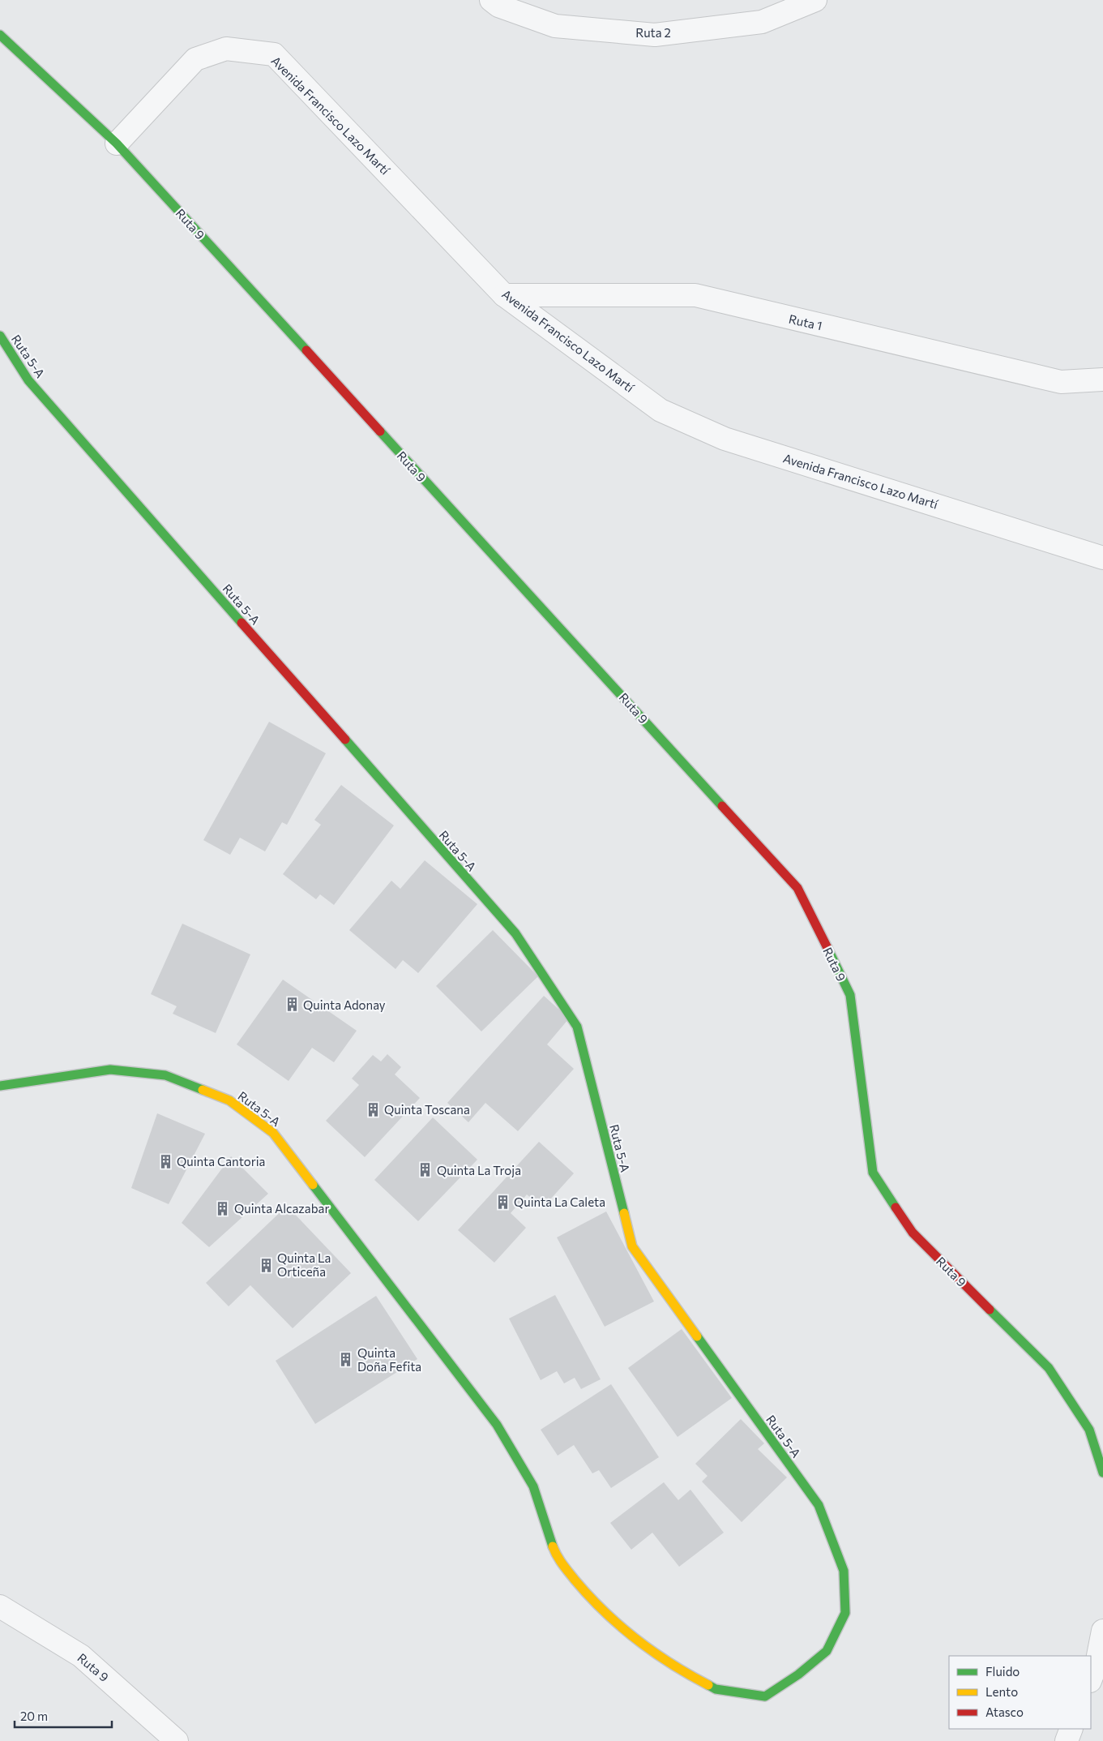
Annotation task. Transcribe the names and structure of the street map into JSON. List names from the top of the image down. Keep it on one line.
{"streets":{"street":["Ruta 2","Avenida Francisco Lazo Martí","Ruta 9","Ruta 1","Ruta 5-A"]},"crossings":[["Avenida Francisco Lazo Martí","Ruta 9"],["Avenida Francisco Lazo Martí","Ruta 1"]],"places":{"building":["Quinta Adonay","Quinta Toscana","Quinta Cantoria","Quinta La Troja","Quinta La Caleta","Quinta Alcazabar","Quinta La Orticeña","Quinta Doña Fefita"]},"legend":["Fluido","Lento","Atasco"],"scale_bar":"20 m"}
